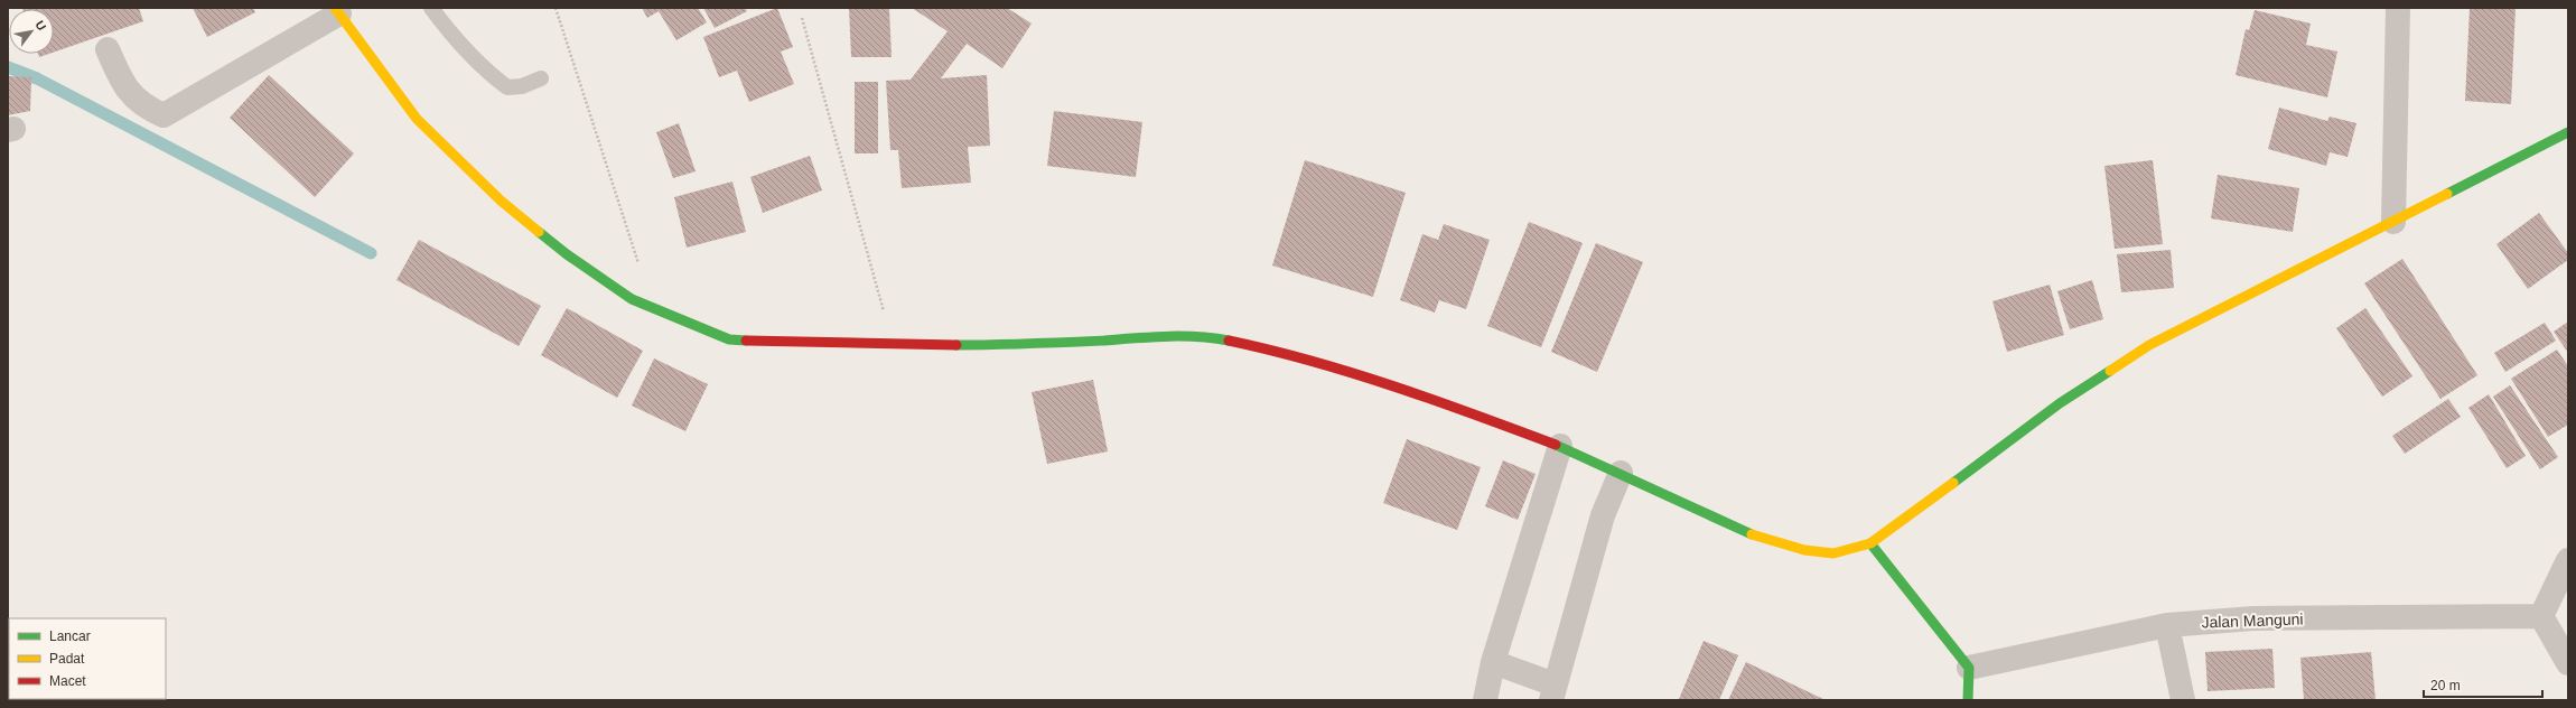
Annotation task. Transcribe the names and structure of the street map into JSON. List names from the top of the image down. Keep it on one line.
{"streets":{"street":["Jalan Manguni"]},"legend":["Lancar","Padat","Macet"],"scale_bar":"20 m","north":"top right"}
